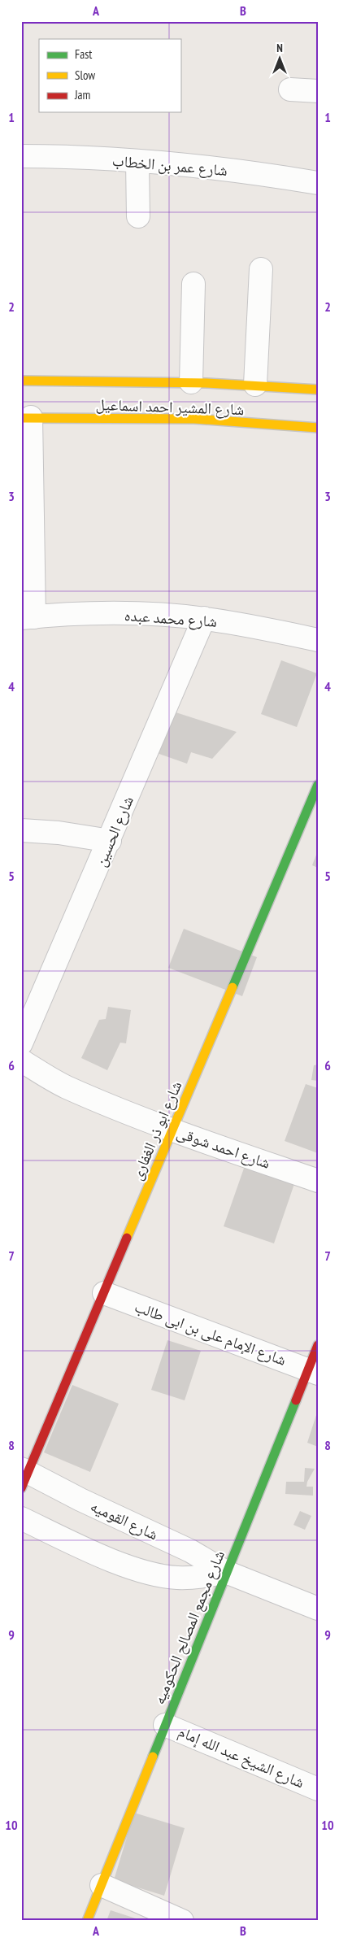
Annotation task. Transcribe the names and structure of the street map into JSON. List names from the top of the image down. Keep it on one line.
{"streets":{"street":["شارع عمر بن الخطاب","شارع المشير احمد اسماعيل","شارع محمد عبده","شارع الحسين","شارع ابو ذر الغفارى","شارع احمد شوقى","شارع الإمام على بن ابى طالب","شارع القوميه","شارع مجمع المصالح الحكوميه","شارع الشيخ عبد الله إمام"]},"crossings":[["شارع محمد عبده","شارع الحسين"],["شارع ابو ذر الغفارى","شارع احمد شوقى"],["شارع ابو ذر الغفارى","شارع الإمام على بن ابى طالب"],["شارع ابو ذر الغفارى","شارع القوميه"],["شارع الإمام على بن ابى طالب","شارع مجمع المصالح الحكوميه"],["شارع القوميه","شارع مجمع المصالح الحكوميه"],["شارع مجمع المصالح الحكوميه","شارع الشيخ عبد الله إمام"]],"legend":["Fast","Slow","Jam"],"north":"top","grid":{"columns":["A","B"],"rows":["1","2","3","4","5","6","7","8","9","10"]}}
